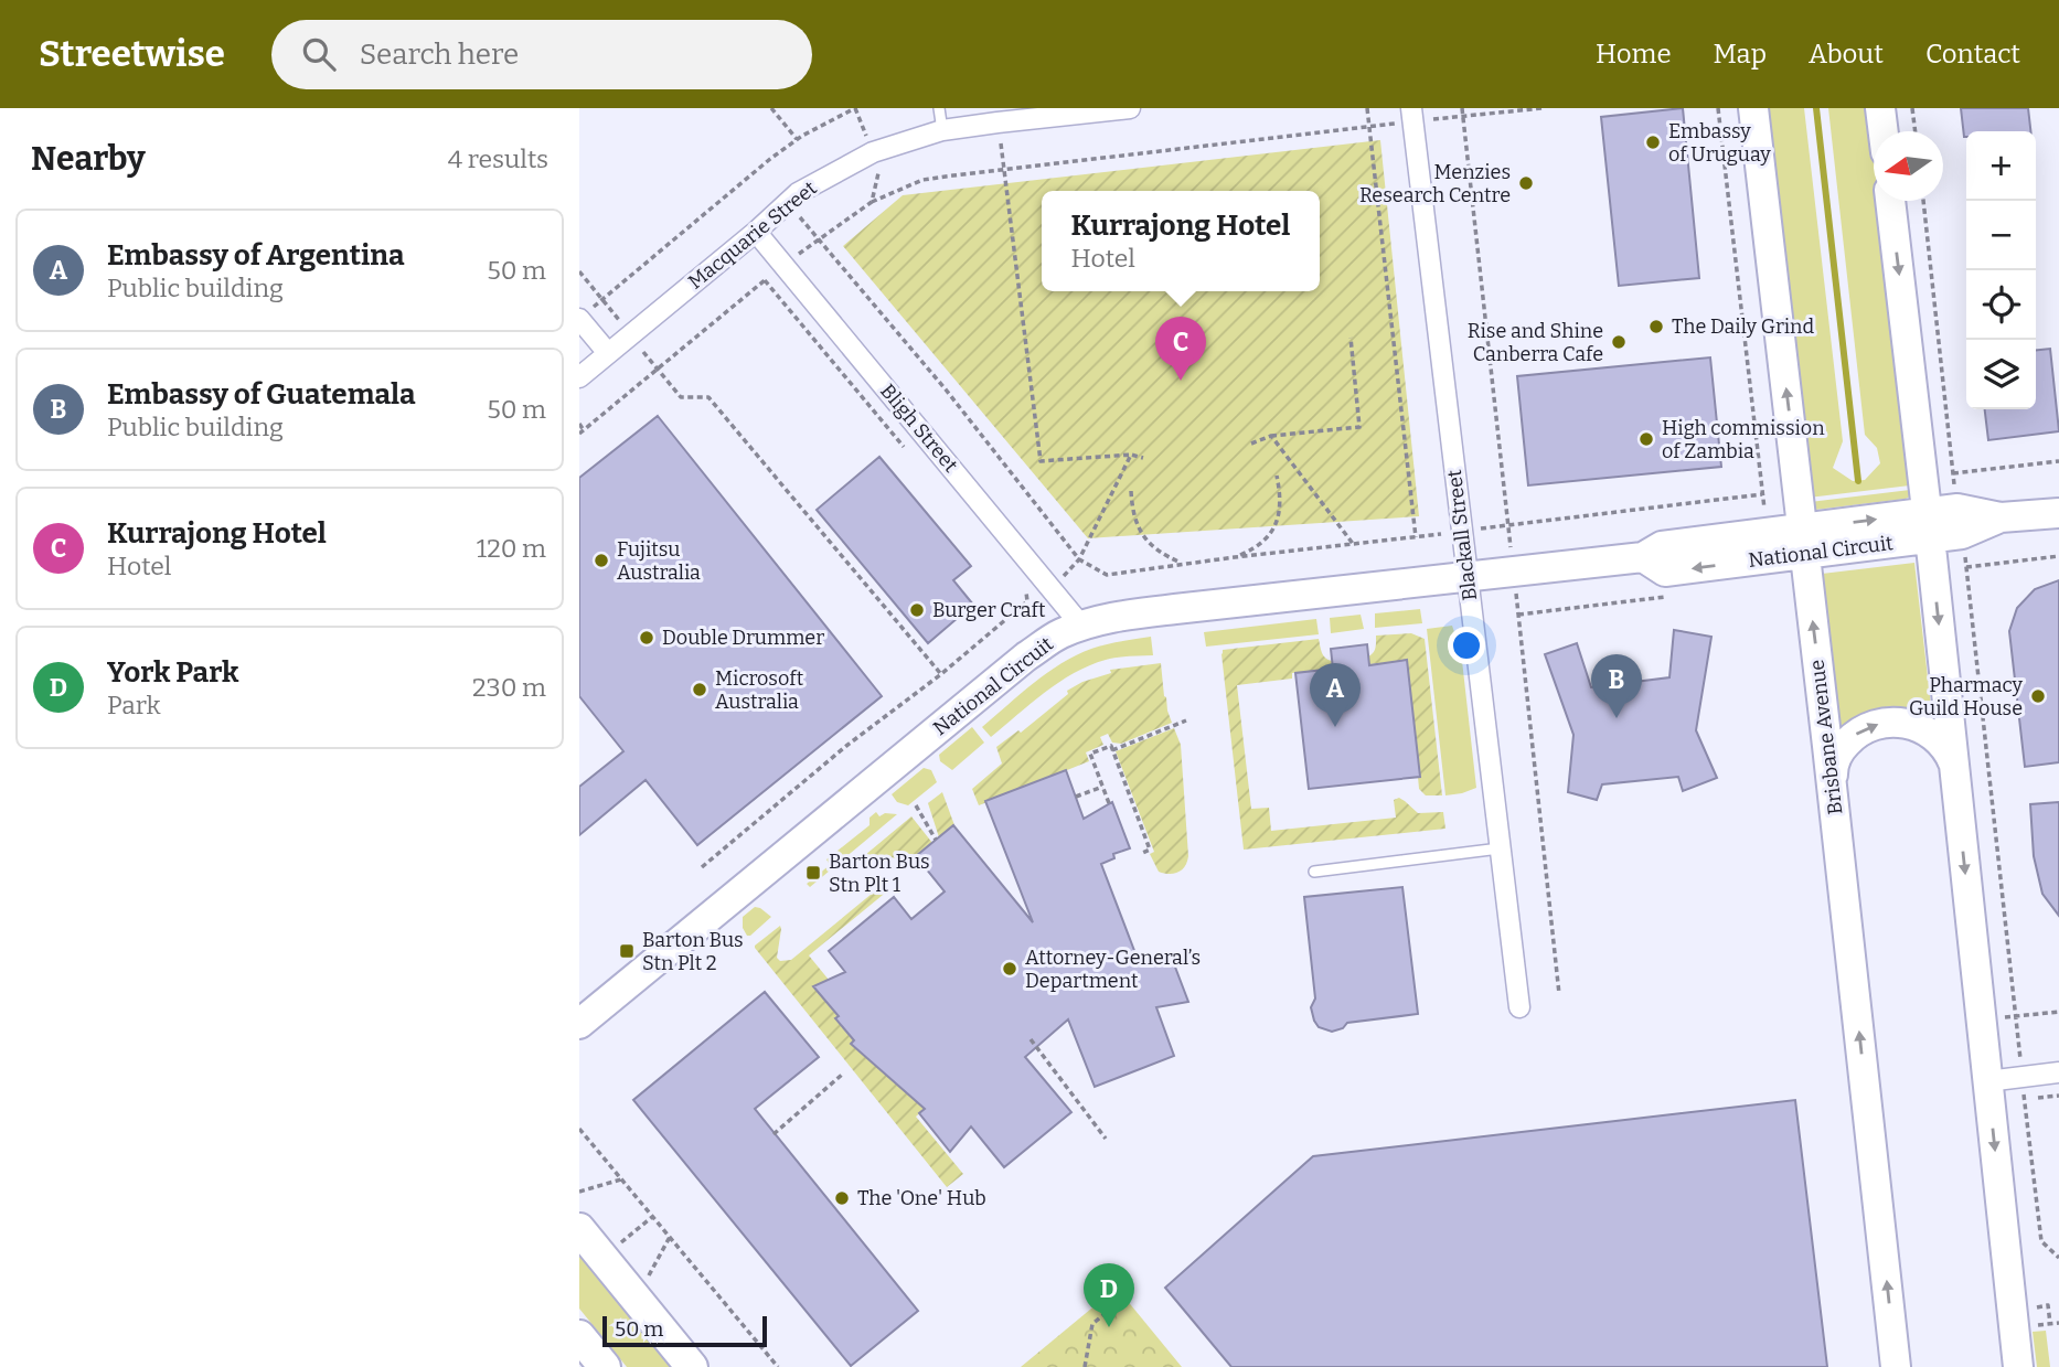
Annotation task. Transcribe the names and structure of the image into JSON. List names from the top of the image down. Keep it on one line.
{"streets":{"main road":["National Circuit","Brisbane Avenue"],"street":["Macquarie Street","Bligh Street","Blackall Street"]},"crossings":[["Macquarie Street","Bligh Street"],["Bligh Street","National Circuit"],["Blackall Street","National Circuit"],["National Circuit","Brisbane Avenue"]],"places":{"other":["Embassy of Uruguay","Menzies Research Centre","The Daily Grind","Rise and Shine Canberra Cafe","High commission of Zambia","Fujitsu Australia","Burger Craft","Double Drummer","Microsoft Australia","Pharmacy Guild House","Attorney-General’s Department","The 'One' Hub"],"transit":["Barton Bus Stn Plt 1","Barton Bus Stn Plt 2"]},"scale_bar":"50 m","north":"left","page":{"header":"Streetwise","search":"Search here","nav":["Home","Map","About","Contact"],"heading":["Nearby","4 results"],"map_buttons":["+","−"],"popup":["Kurrajong Hotel","Hotel"],"list":[{"mark":"A","name":"Embassy of Argentina","note":"Public building","value":"50 m"},{"mark":"B","name":"Embassy of Guatemala","note":"Public building","value":"50 m"},{"mark":"C","name":"Kurrajong Hotel","note":"Hotel","value":"120 m"},{"mark":"D","name":"York Park","note":"Park","value":"230 m"}],"pins":["C","B","A","D"],"scale":"50 m"}}
